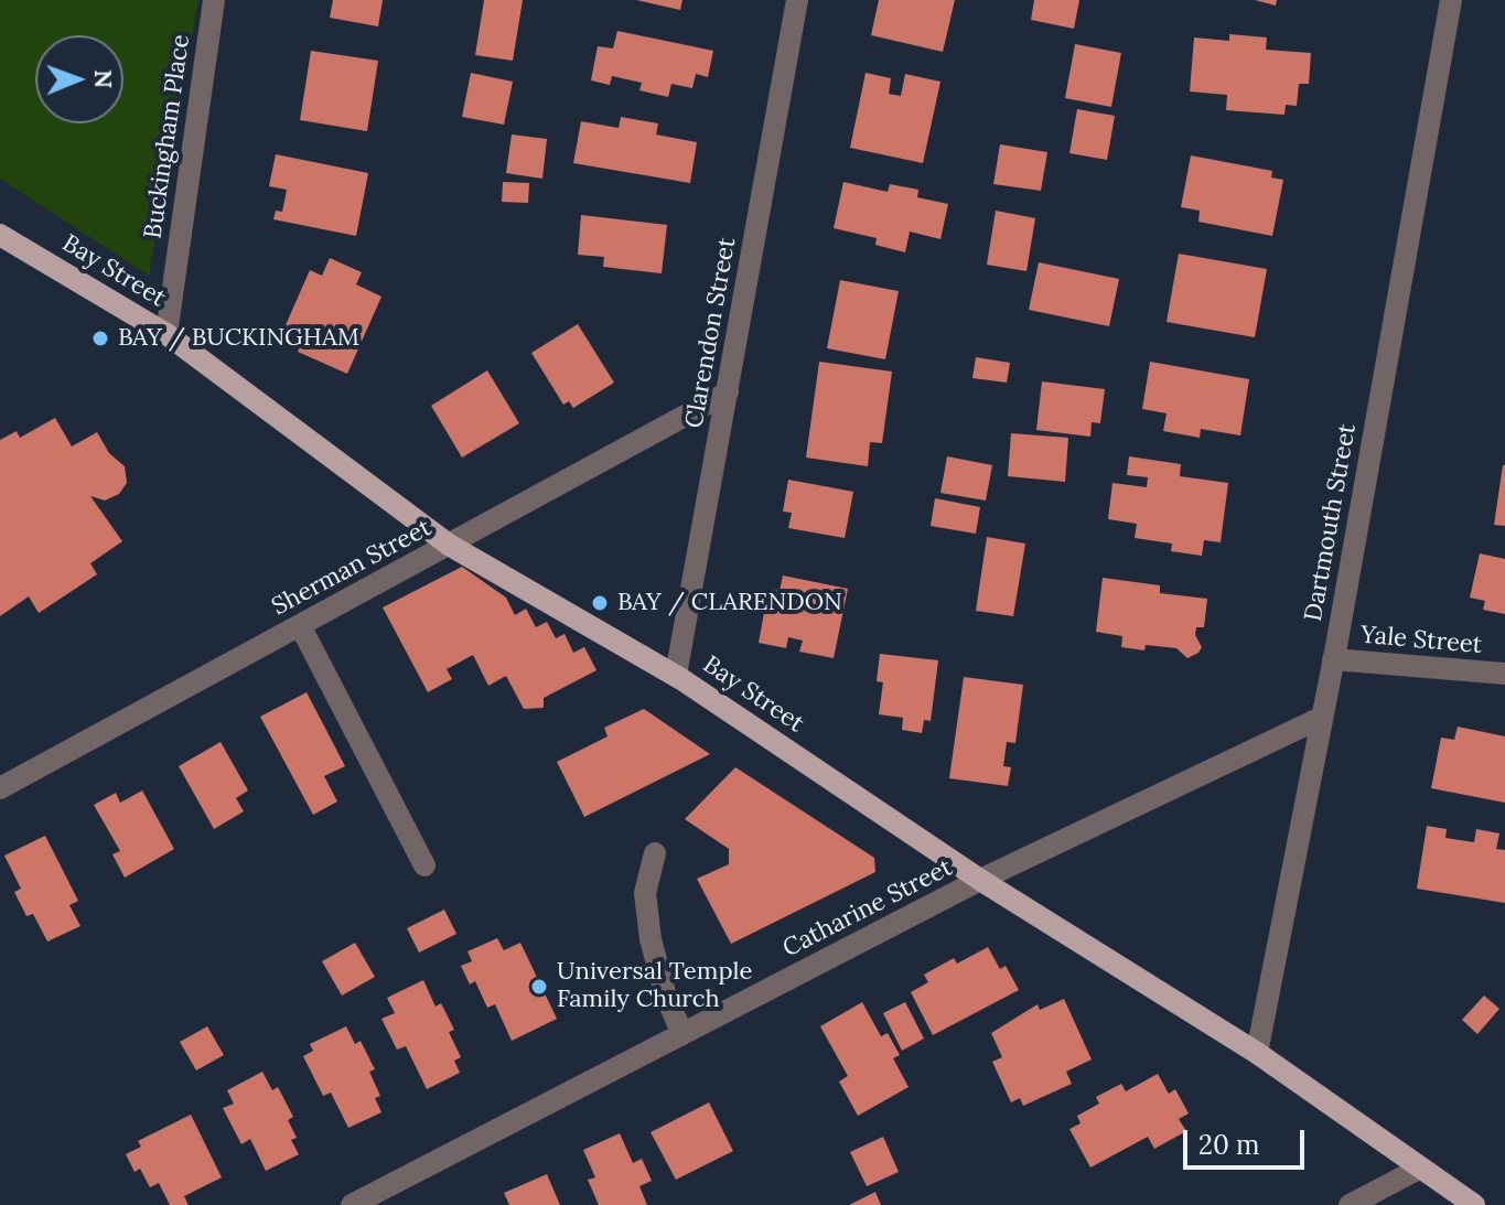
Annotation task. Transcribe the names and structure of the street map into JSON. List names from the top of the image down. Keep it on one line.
{"streets":{"main road":["Bay Street"],"street":["Buckingham Place","Clarendon Street","Dartmouth Street","Sherman Street","Yale Street","Catharine Street"]},"crossings":[["Buckingham Place","Bay Street"],["Bay Street","Clarendon Street"],["Bay Street","Dartmouth Street"],["Bay Street","Sherman Street"],["Bay Street","Catharine Street"],["Clarendon Street","Sherman Street"],["Dartmouth Street","Yale Street"],["Dartmouth Street","Catharine Street"]],"places":["BAY / BUCKINGHAM","BAY / CLARENDON","Universal Temple Family Church"],"scale_bar":"20 m","north":"right"}
